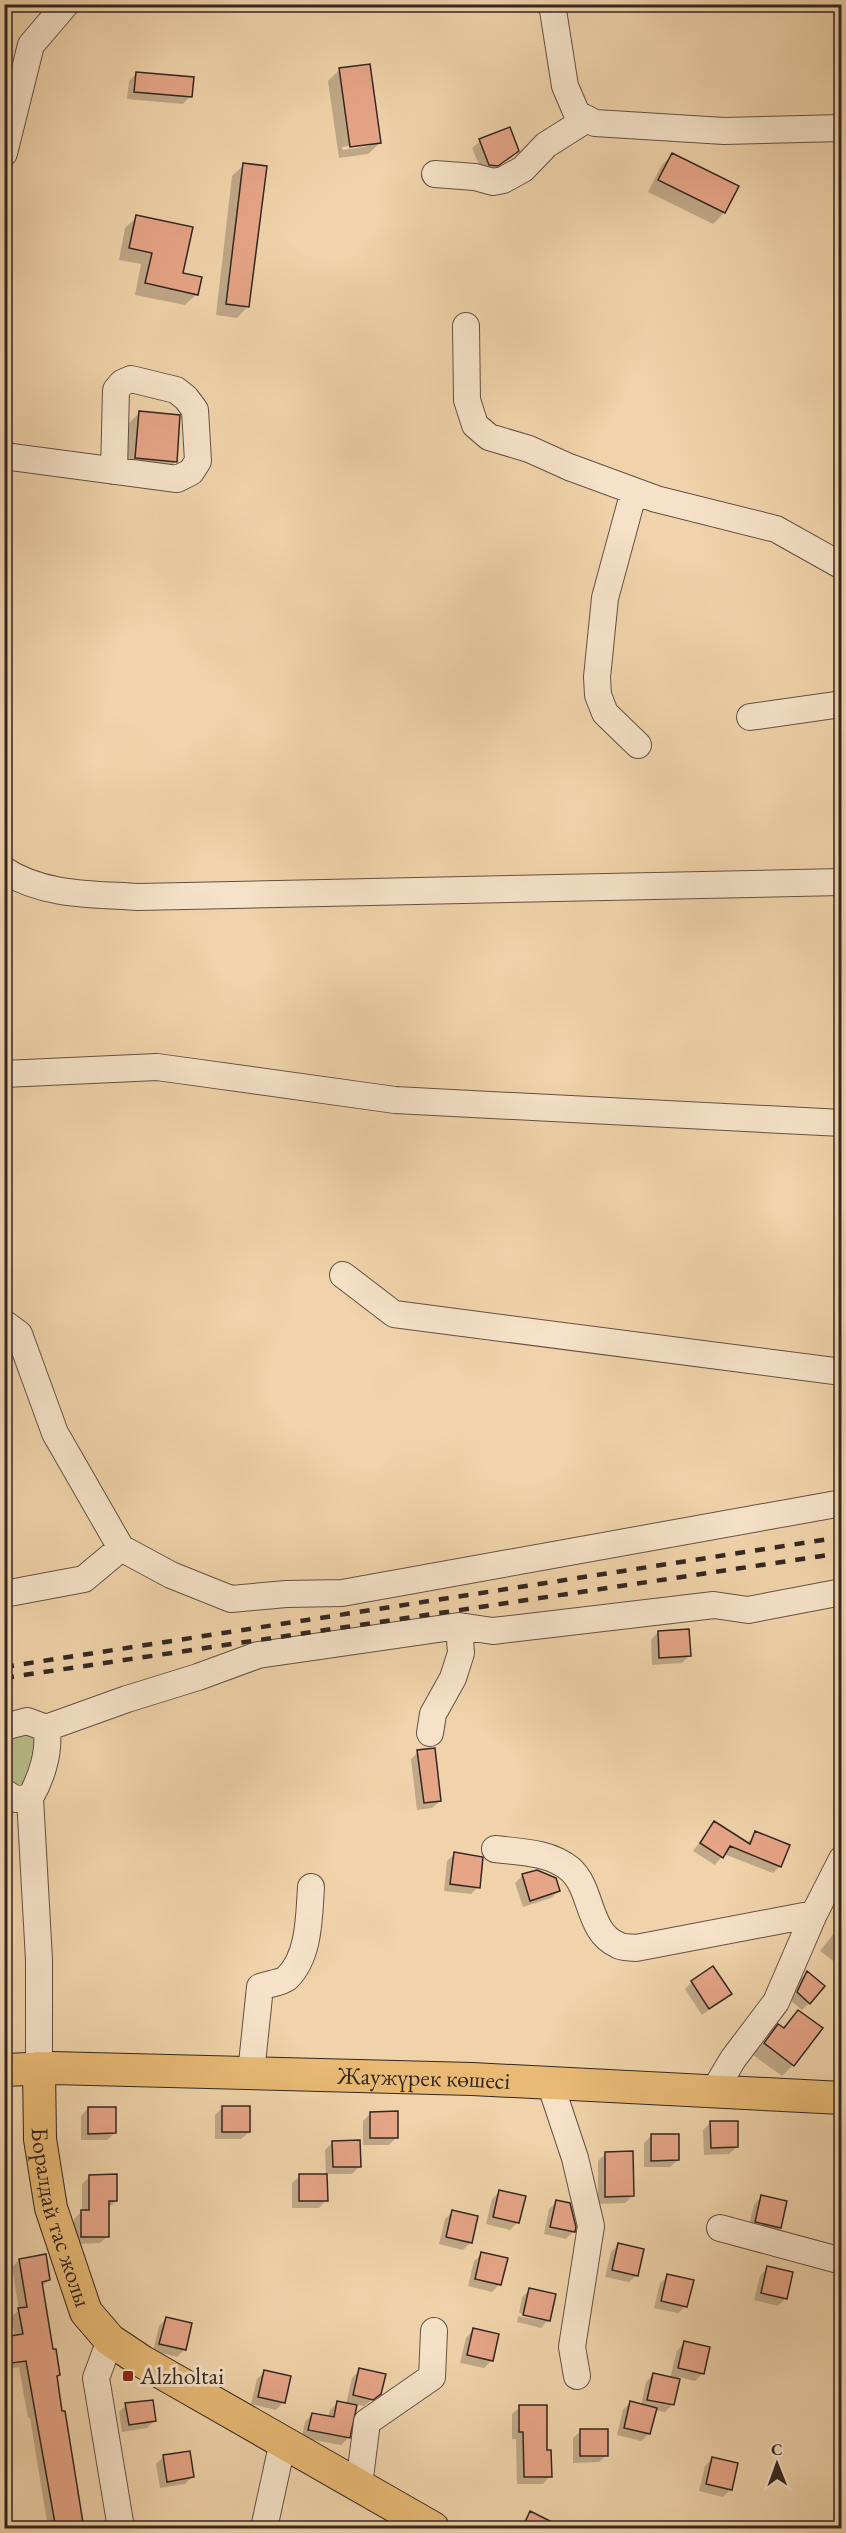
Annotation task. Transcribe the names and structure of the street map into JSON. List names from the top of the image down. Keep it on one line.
{"streets":{"main road":["Жаужүрек көшесі","Боралдай тас жолы"]},"crossings":[["Жаужүрек көшесі","Боралдай тас жолы"]],"places":{"transit":["Alzholtai"]},"north":"top"}
